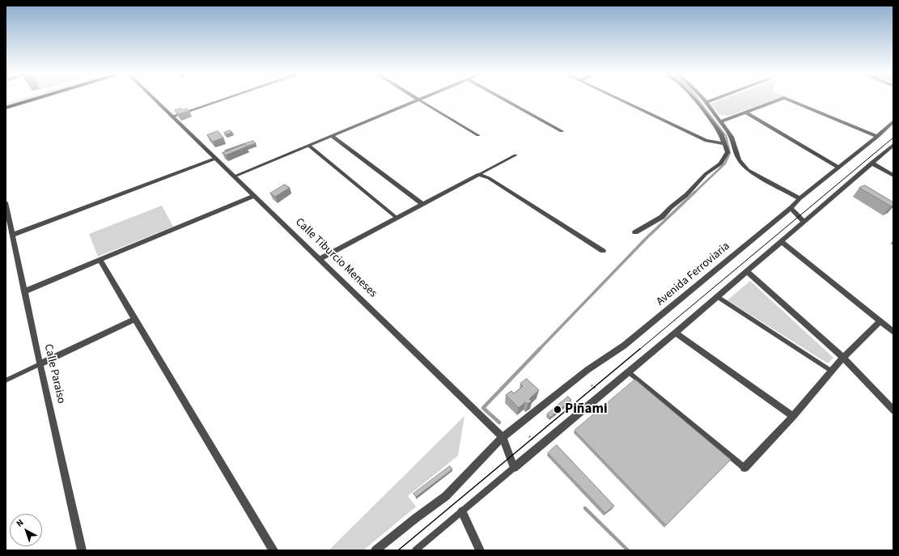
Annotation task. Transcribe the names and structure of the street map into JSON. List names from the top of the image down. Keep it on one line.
{"streets":{"street":["Calle Tiburcio Meneses","Avenida Ferroviaria","Calle Paraiso"]},"crossings":[["Calle Tiburcio Meneses","Avenida Ferroviaria"]],"places":["Piñami"],"north":"top left"}
